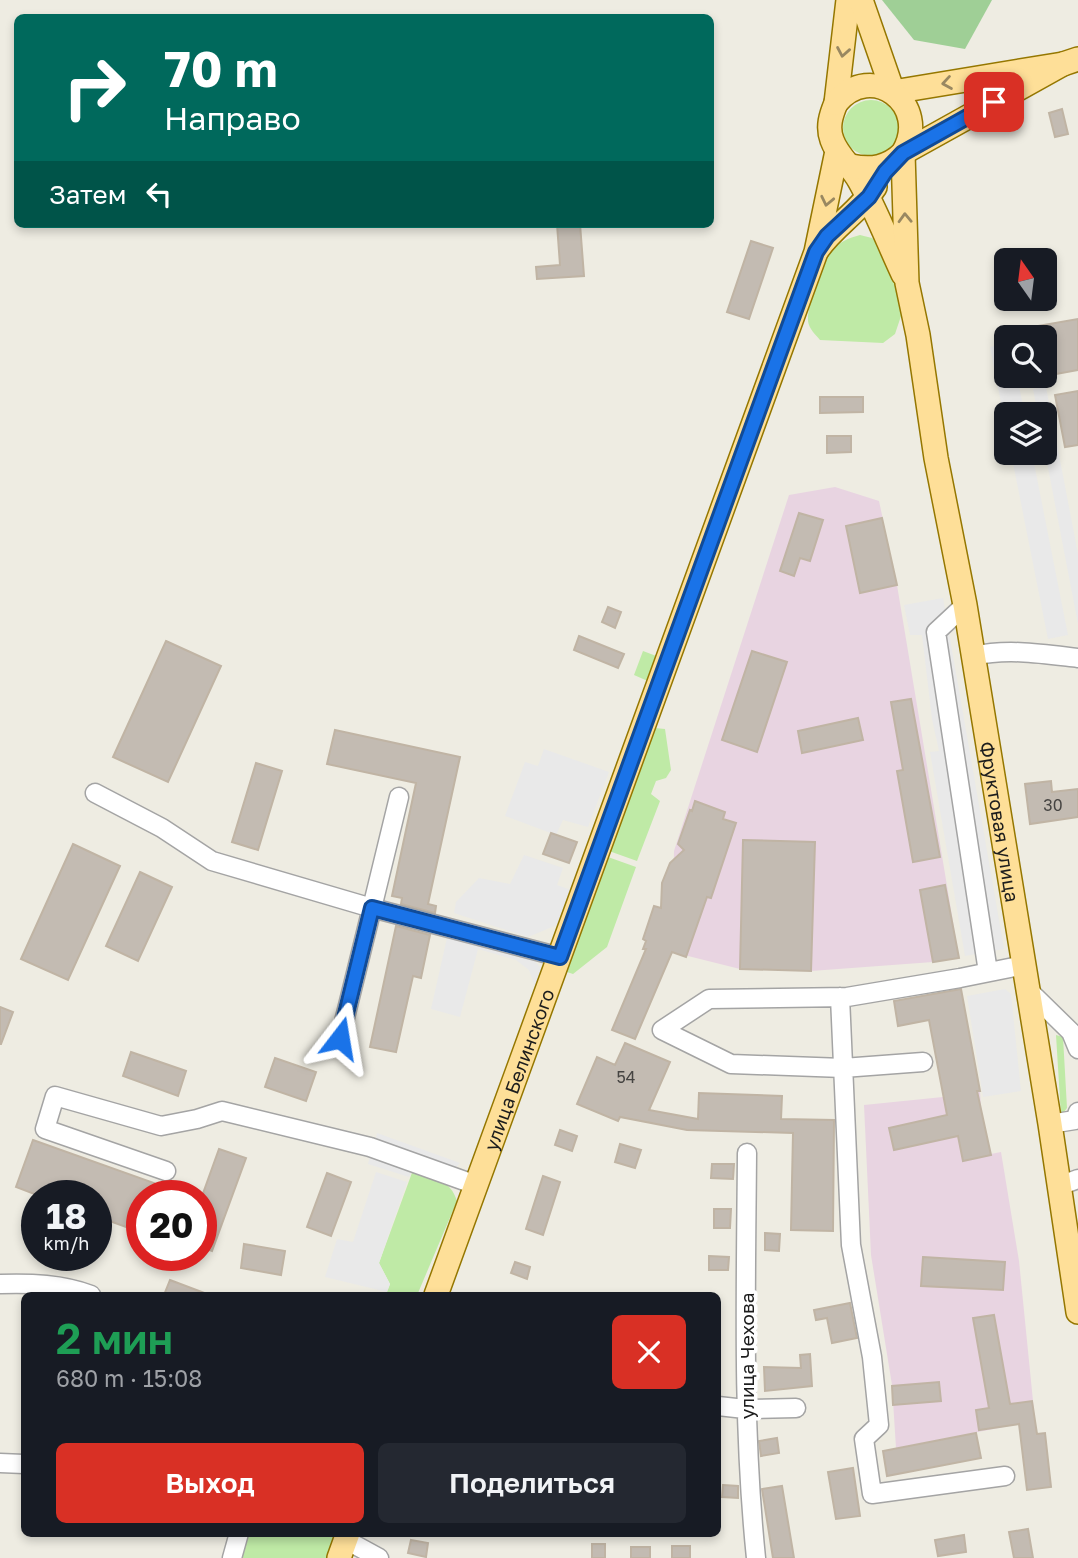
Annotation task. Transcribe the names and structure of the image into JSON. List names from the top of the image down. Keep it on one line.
{"streets":{"main road":["Фруктовая улица","улица Белинского"],"street":["улица Чехова"]},"house_numbers":["30","54"],"north":"top","page":{"turn":["70 m","Направо"],"then":"Затем","speed":"18 km/h","limit":"20","heading":["2 мин","680 m · 15:08"],"buttons":["Выход","Поделиться"]}}
